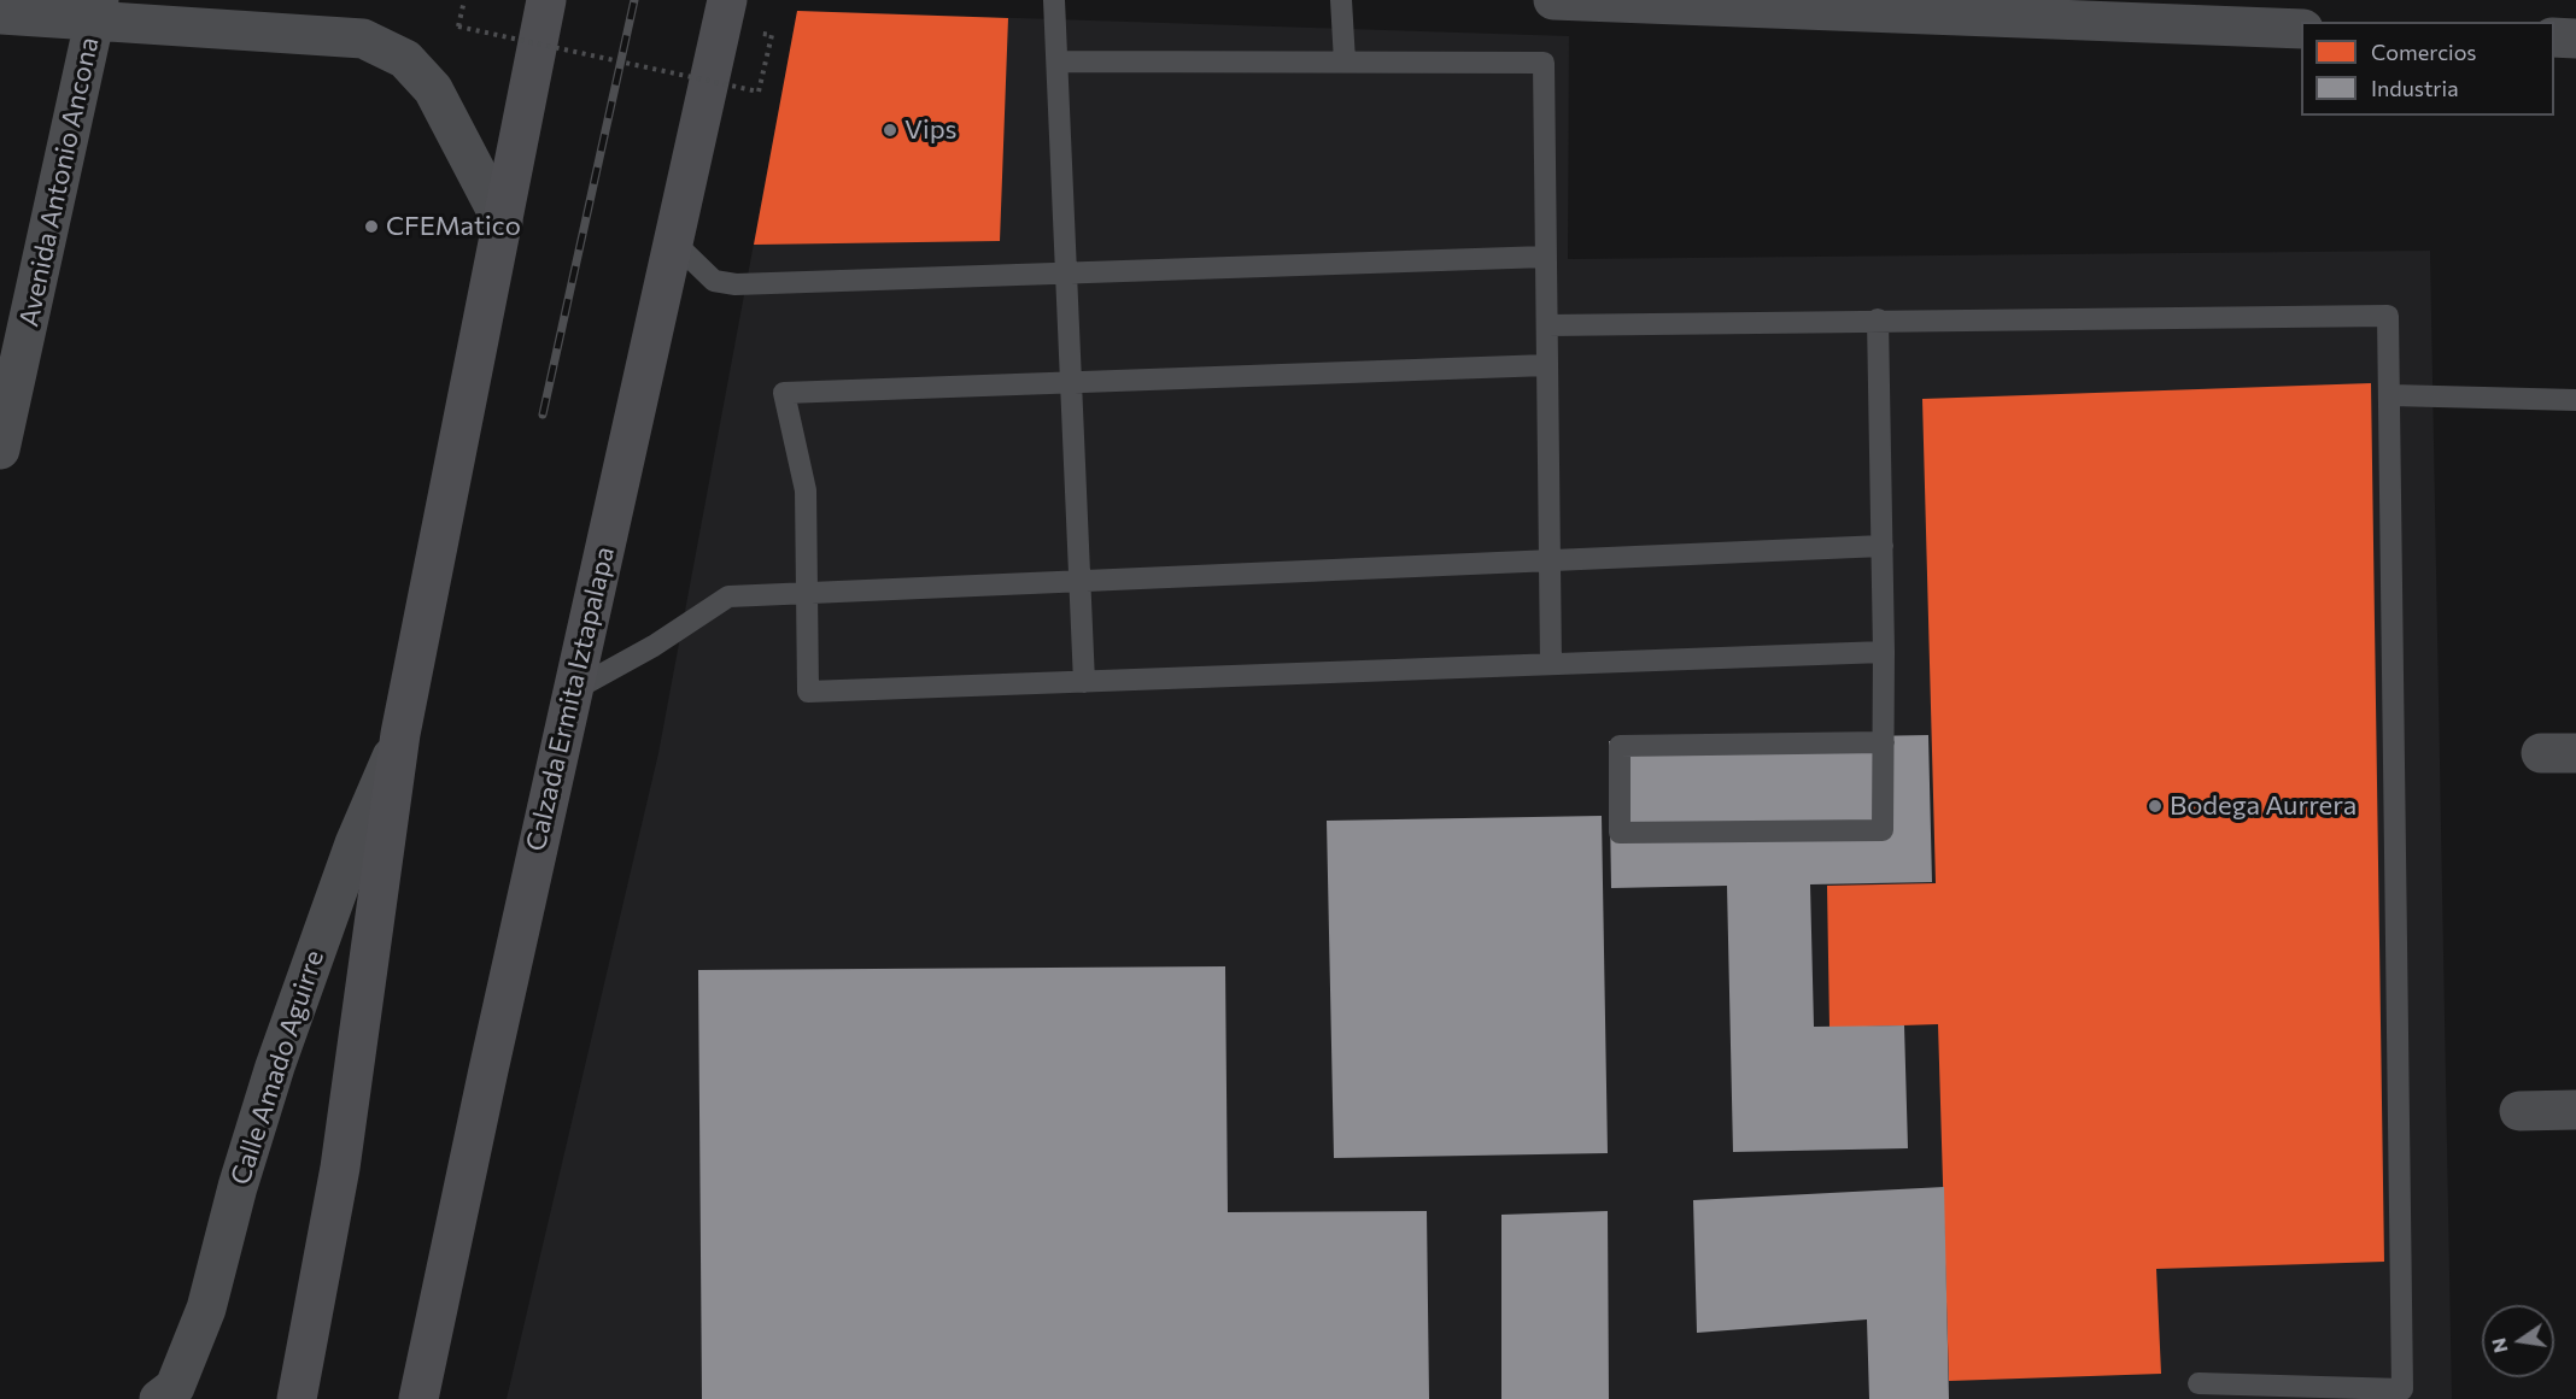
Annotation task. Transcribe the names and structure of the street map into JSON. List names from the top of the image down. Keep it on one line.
{"streets":{"main road":["Calzada Ermita Iztapalapa"],"street":["Avenida Antonio Ancona","Calle Amado Aguirre"]},"places":["Vips","CFEMatico","Bodega Aurrera"],"legend":["Comercios","Industria"],"north":"left"}
